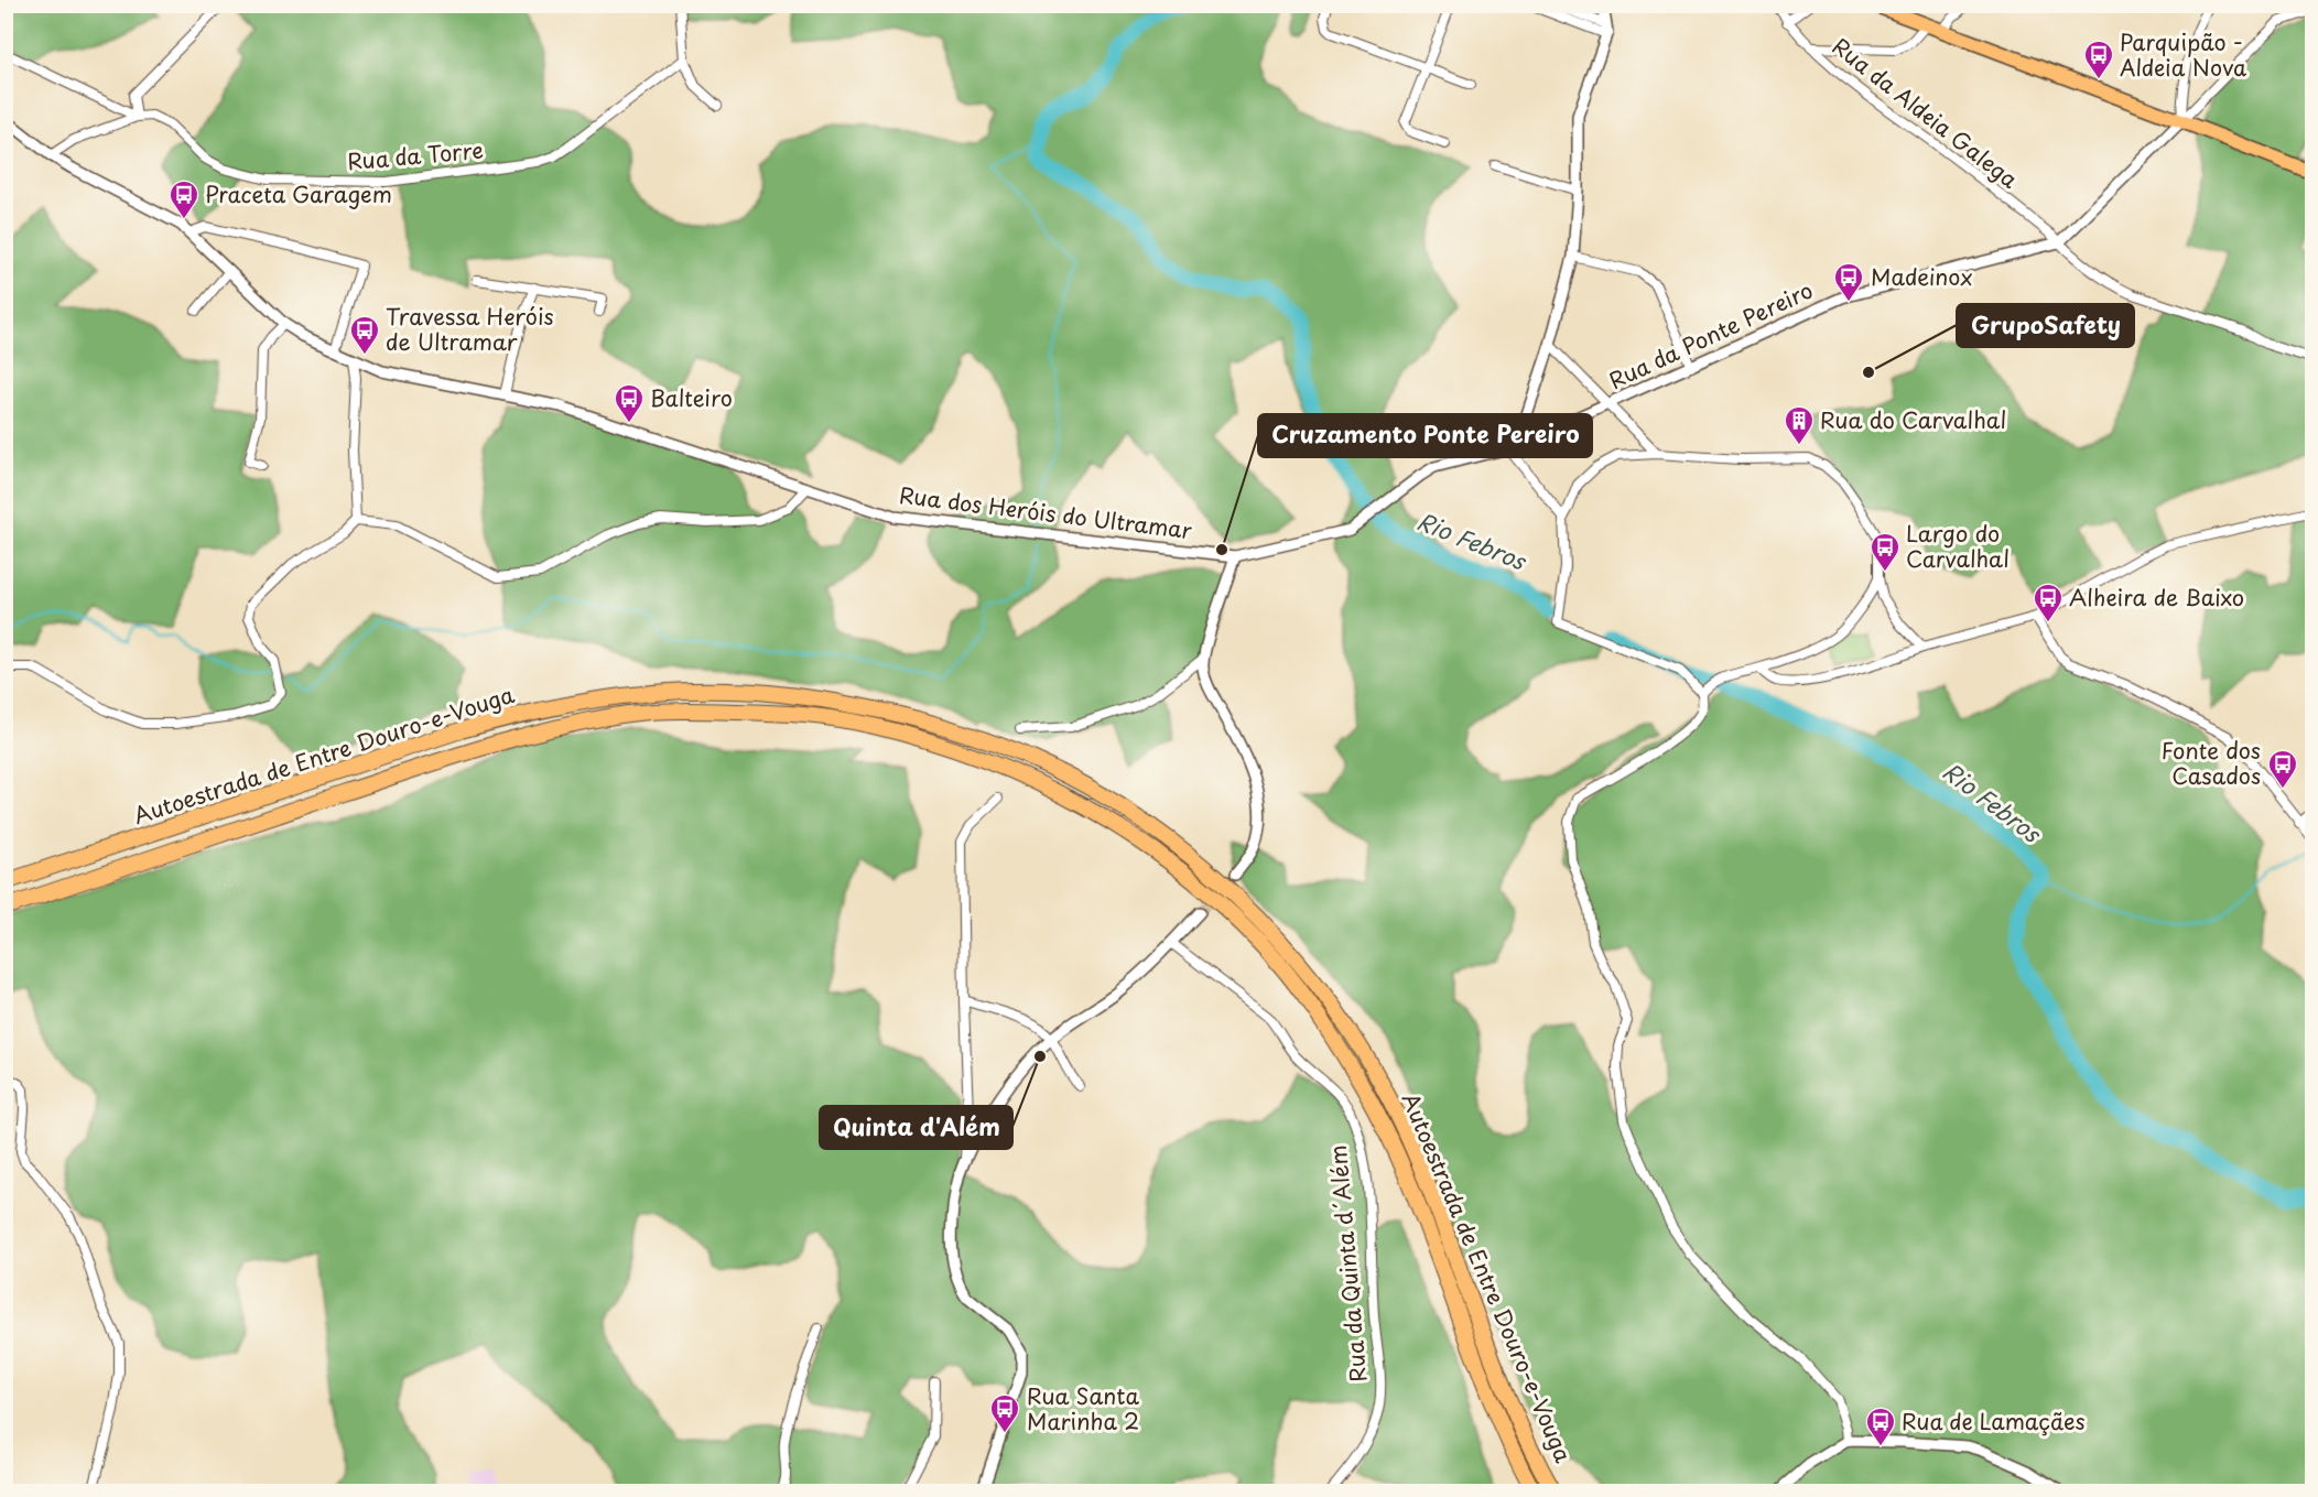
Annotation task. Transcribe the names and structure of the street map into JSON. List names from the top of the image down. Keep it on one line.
{"streets":{"highway":["Autoestrada de Entre Douro-e-Vouga"],"street":["Rua da Aldeia Galega","Rua da Torre","Rua da Ponte Pereiro","Rua dos Heróis do Ultramar","Rua da Quinta d´Além"]},"crossings":[["Rua da Aldeia Galega","Rua da Ponte Pereiro"],["Rua da Ponte Pereiro","Rua dos Heróis do Ultramar"]],"water":["Rio Febros"],"places":{"bus stop":["Parquipão - Aldeia Nova","Praceta Garagem","Madeinox","Travessa Heróis de Ultramar","Balteiro","Largo do Carvalhal","Alheira de Baixo","Fonte dos Casados","Rua Santa Marinha 2","Rua de Lamaçães"],"other":["GrupoSafety","Cruzamento Ponte Pereiro","Quinta d'Além"],"building":["Rua do Carvalhal"]}}
